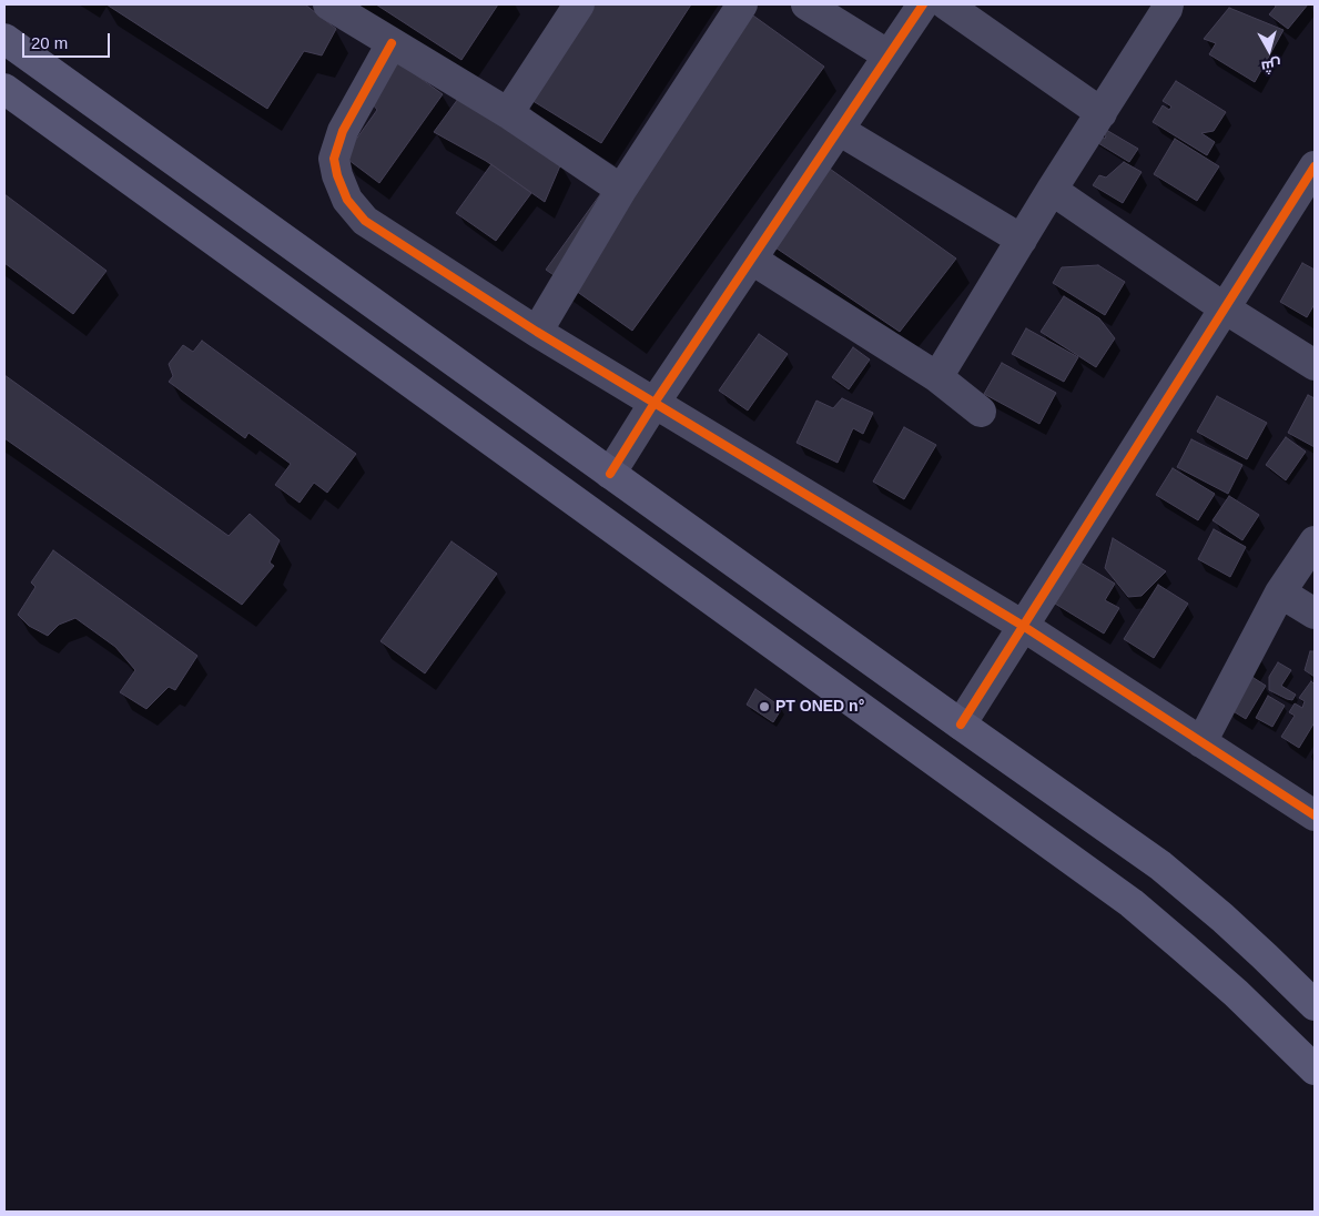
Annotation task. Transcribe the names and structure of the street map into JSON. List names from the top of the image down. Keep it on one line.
{"places":["PT ONED n°"],"scale_bar":"20 m","north":"bottom"}
